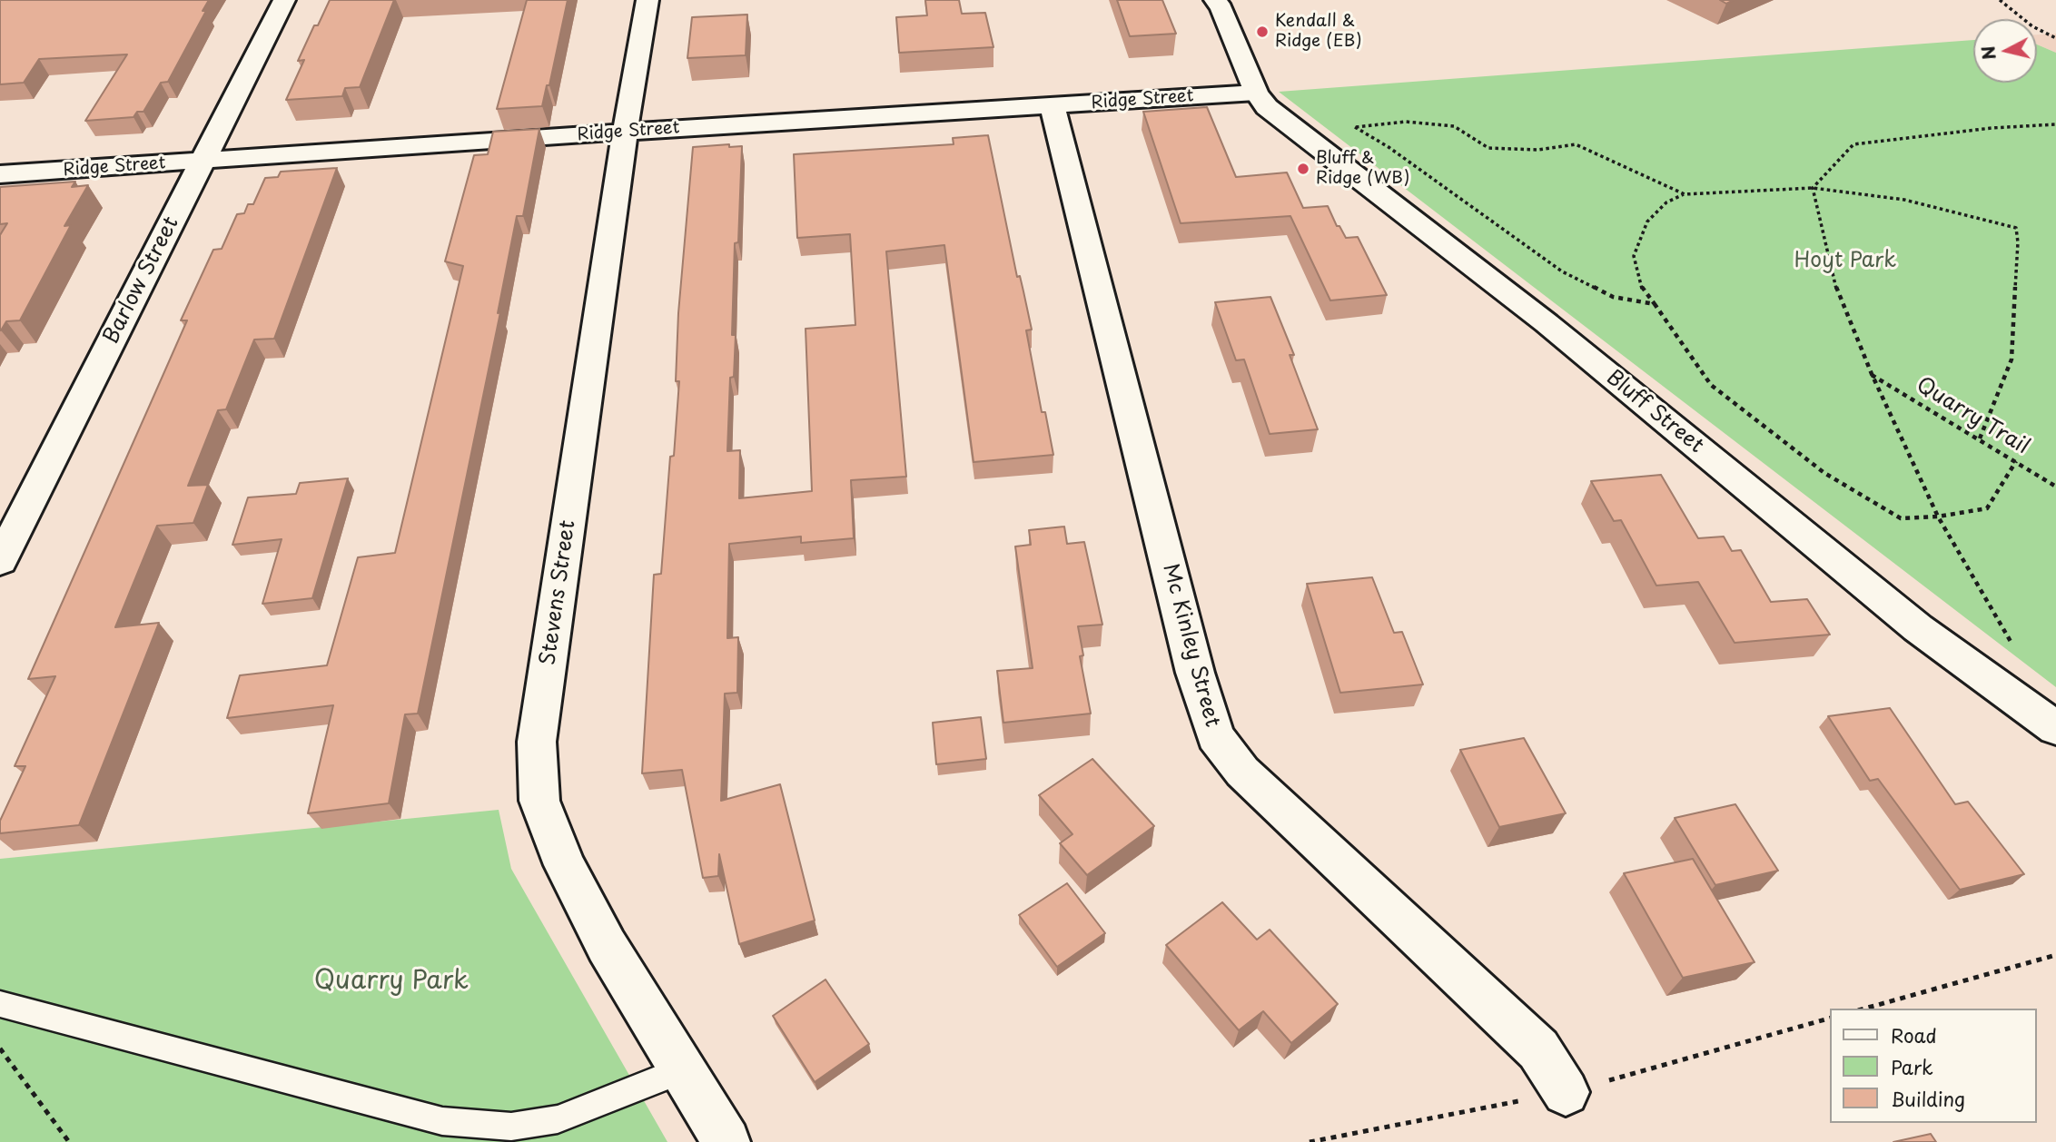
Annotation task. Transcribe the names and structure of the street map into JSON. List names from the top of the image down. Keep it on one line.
{"streets":{"street":["Ridge Street","Barlow Street","Bluff Street","Stevens Street","Mc Kinley Street"],"path":["Quarry Trail"]},"crossings":[["Ridge Street","Barlow Street"],["Ridge Street","Bluff Street"],["Ridge Street","Stevens Street"],["Ridge Street","Mc Kinley Street"]],"parks":["Hoyt Park","Quarry Park"],"places":["Kendall & Ridge (EB)","Bluff & Ridge (WB)"],"legend":["Road","Park","Building"],"north":"left"}
